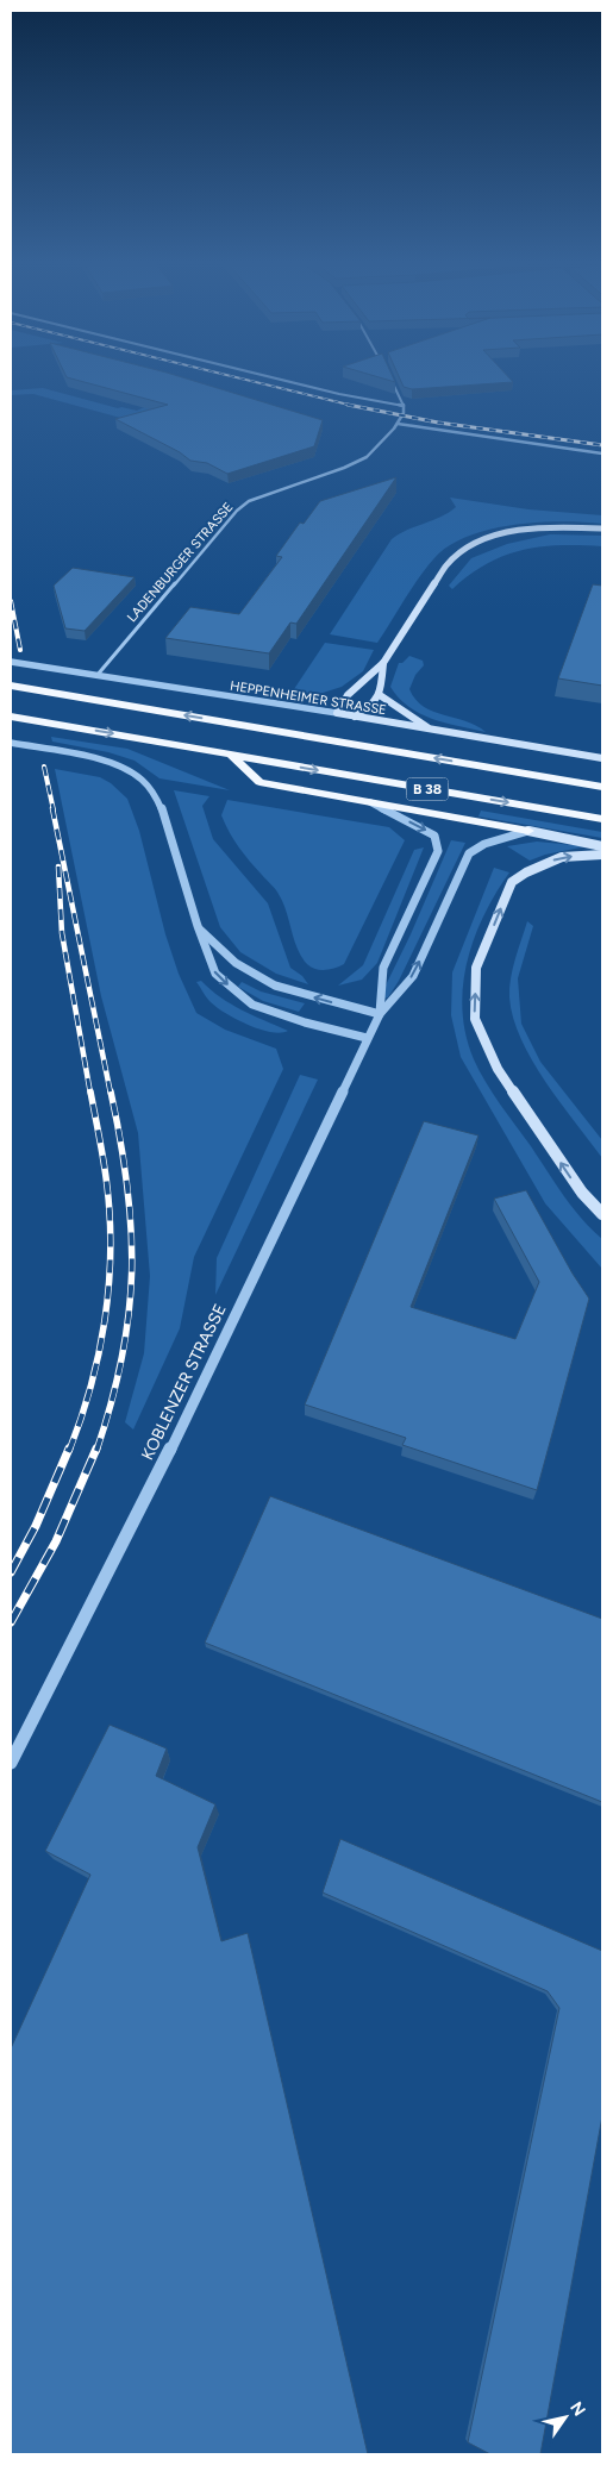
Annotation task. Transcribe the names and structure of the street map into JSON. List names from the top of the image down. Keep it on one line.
{"streets":{"highway":["B 38"],"main road":["HEPPENHEIMER STRASSE"],"street":["LADENBURGER STRASSE","KOBLENZER STRASSE"]},"crossings":[["LADENBURGER STRASSE","HEPPENHEIMER STRASSE"]],"north":"top right"}
